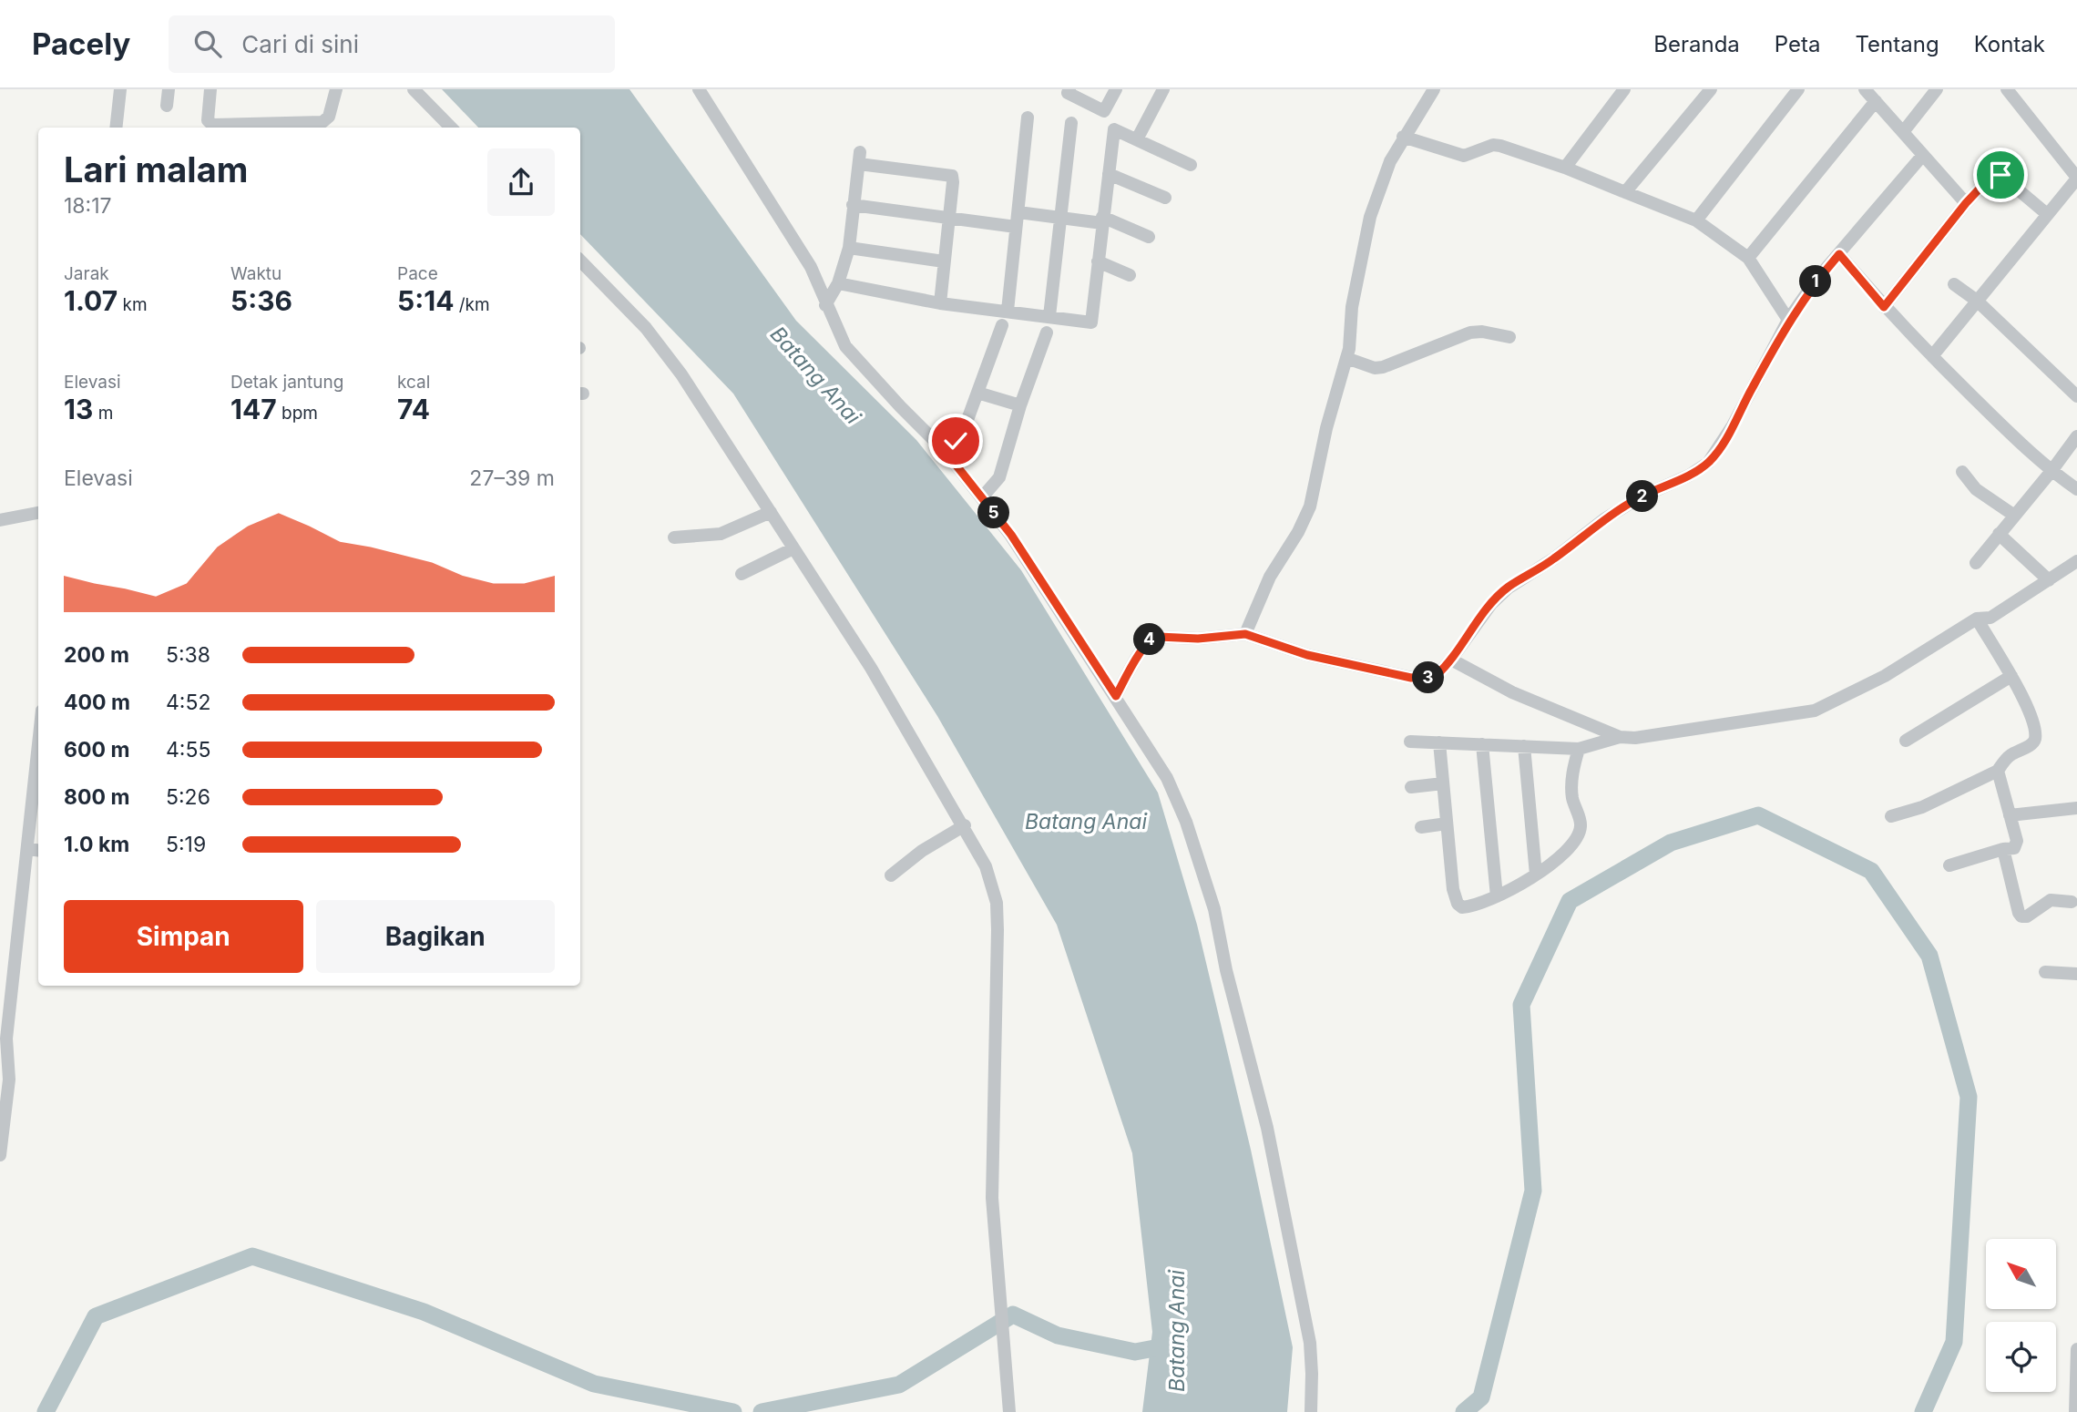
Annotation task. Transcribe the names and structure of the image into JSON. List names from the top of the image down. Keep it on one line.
{"water":["Batang Anai"],"north":"top left","page":{"header":"Pacely","search":"Cari di sini","nav":["Beranda","Peta","Tentang","Kontak"],"heading":["Lari malam","18:17"],"stats":[["Jarak","1.07 km"],["Waktu","5:36"],["Pace","5:14 /km"],["Elevasi","13 m"],["Detak jantung","147 bpm"],["kcal","74"]],"pins":["1","2","5","4","3"],"chart":["Elevasi","27–39 m"],"list":[{"name":"200 m","note":"5:38"},{"name":"400 m","note":"4:52"},{"name":"600 m","note":"4:55"},{"name":"800 m","note":"5:26"},{"name":"1.0 km","note":"5:19"}],"buttons":["Simpan","Bagikan"]}}
